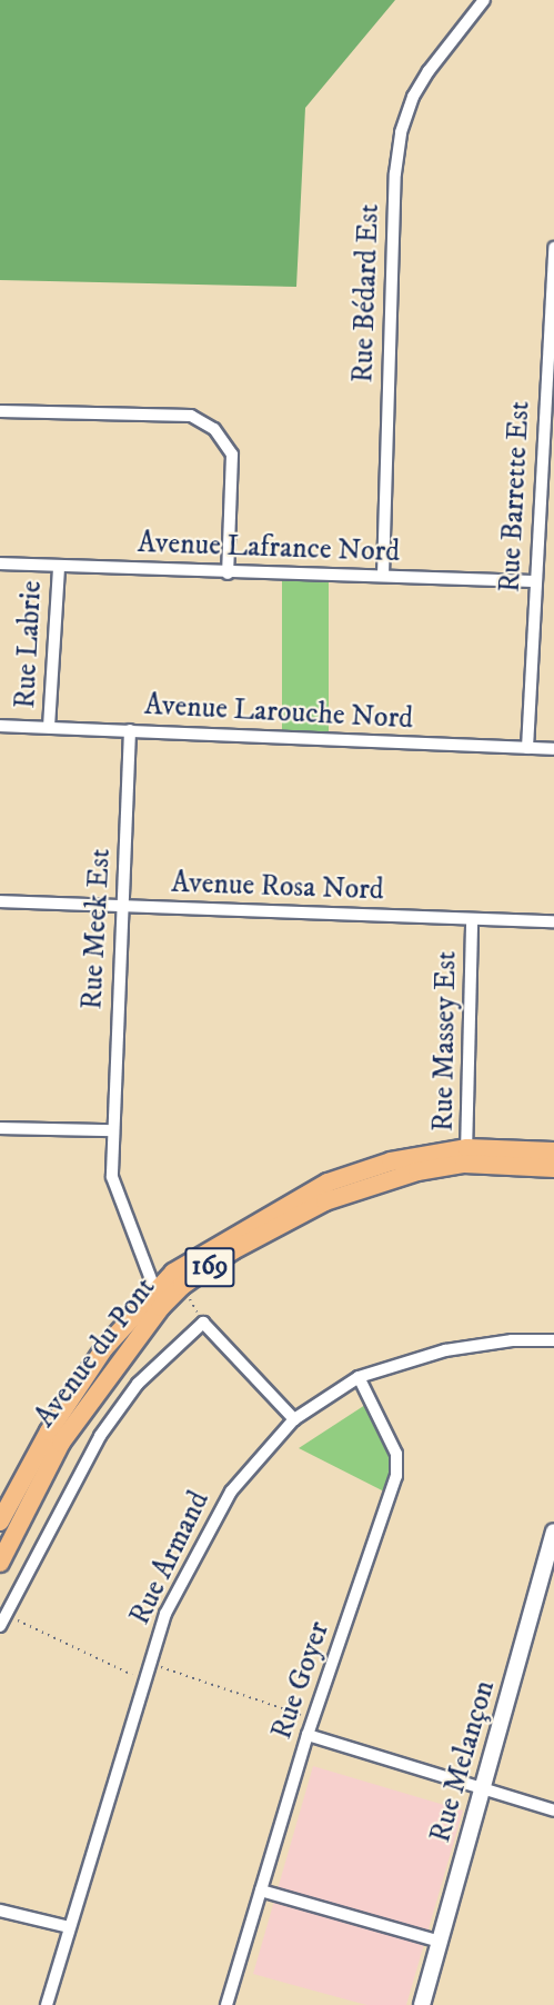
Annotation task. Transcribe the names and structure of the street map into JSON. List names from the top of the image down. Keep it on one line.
{"streets":{"main road":["169","Avenue du Pont"],"street":["Rue Bédard Est","Rue Barrette Est","Avenue Lafrance Nord","Rue Labrie","Avenue Larouche Nord","Avenue Rosa Nord","Rue Meek Est","Rue Massey Est","Rue Armand","Rue Goyer","Rue Melançon"]},"crossings":[["Rue Bédard Est","Avenue Lafrance Nord"],["Rue Barrette Est","Avenue Lafrance Nord"],["Rue Barrette Est","Avenue Larouche Nord"],["Avenue Lafrance Nord","Rue Labrie"],["Rue Labrie","Avenue Larouche Nord"],["Avenue Larouche Nord","Rue Meek Est"],["Avenue Rosa Nord","Rue Meek Est"],["Avenue Rosa Nord","Rue Massey Est"],["Rue Meek Est","Avenue du Pont"],["Rue Massey Est","Avenue du Pont"],["Rue Armand","Rue Goyer"]]}
